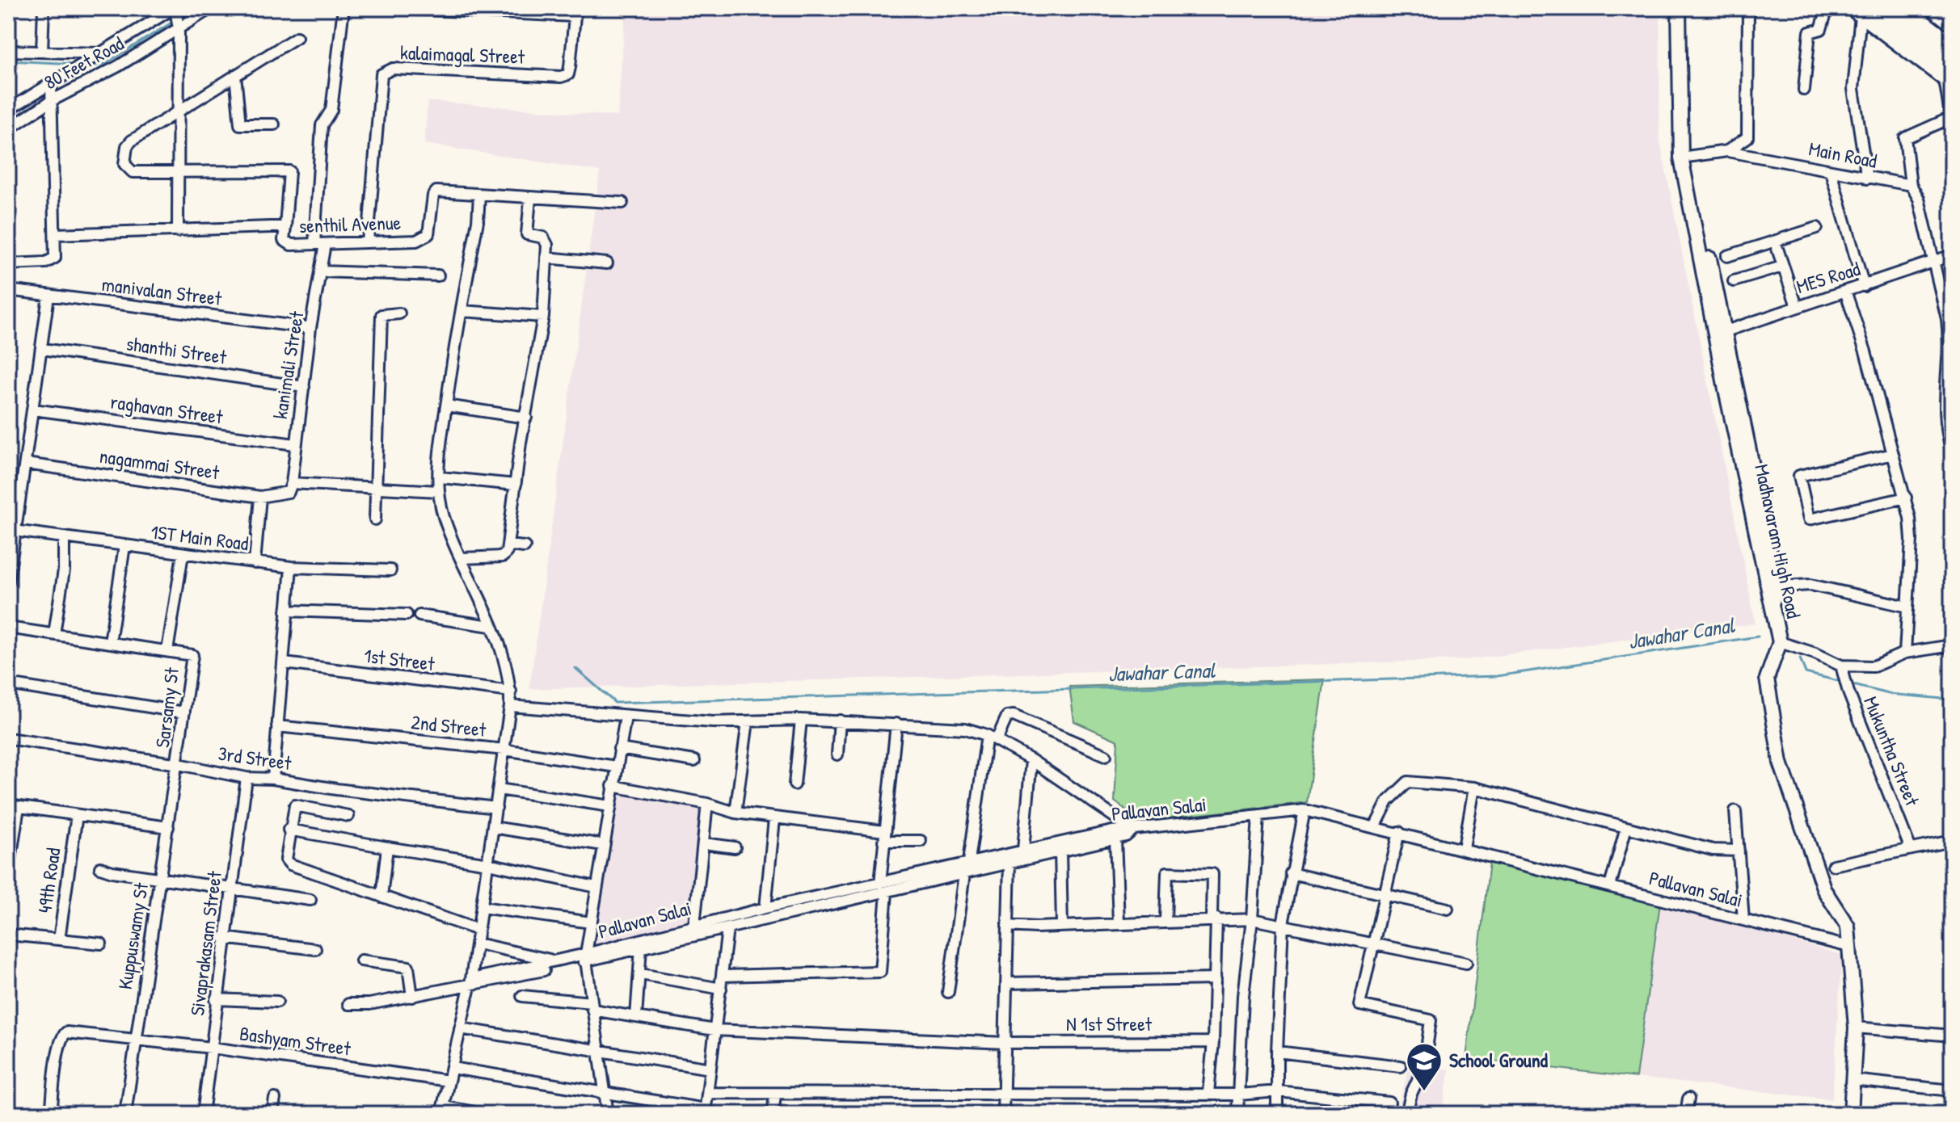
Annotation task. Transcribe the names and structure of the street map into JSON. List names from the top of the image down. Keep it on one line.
{"streets":{"main road":["Madhavaram High Road"],"street":["kalaimagal Street","80 Feet Road","Main Road","senthil Avenue","MES Road","manivalan Street","shanthi Street","kanimali Street","raghavan Street","nagammai Street","1ST Main Road","1st Street","Sarsamy St","2nd Street","Mukuntha Street","3rd Street","Pallavan Salai","49th Road","Kuppuswamy St","Sivaprakasam Street","N 1st Street","Bashyam Street"]},"crossings":[["kalaimagal Street","senthil Avenue"],["senthil Avenue","kanimali Street"],["manivalan Street","kanimali Street"],["shanthi Street","kanimali Street"],["kanimali Street","raghavan Street"],["kanimali Street","nagammai Street"],["Madhavaram High Road","Pallavan Salai"],["Sarsamy St","3rd Street"],["Sarsamy St","Kuppuswamy St"],["3rd Street","Kuppuswamy St"],["3rd Street","Sivaprakasam Street"],["Kuppuswamy St","Bashyam Street"],["Sivaprakasam Street","Bashyam Street"]],"water":["Jawahar Canal"],"places":{"school or university":["School Ground"]}}
